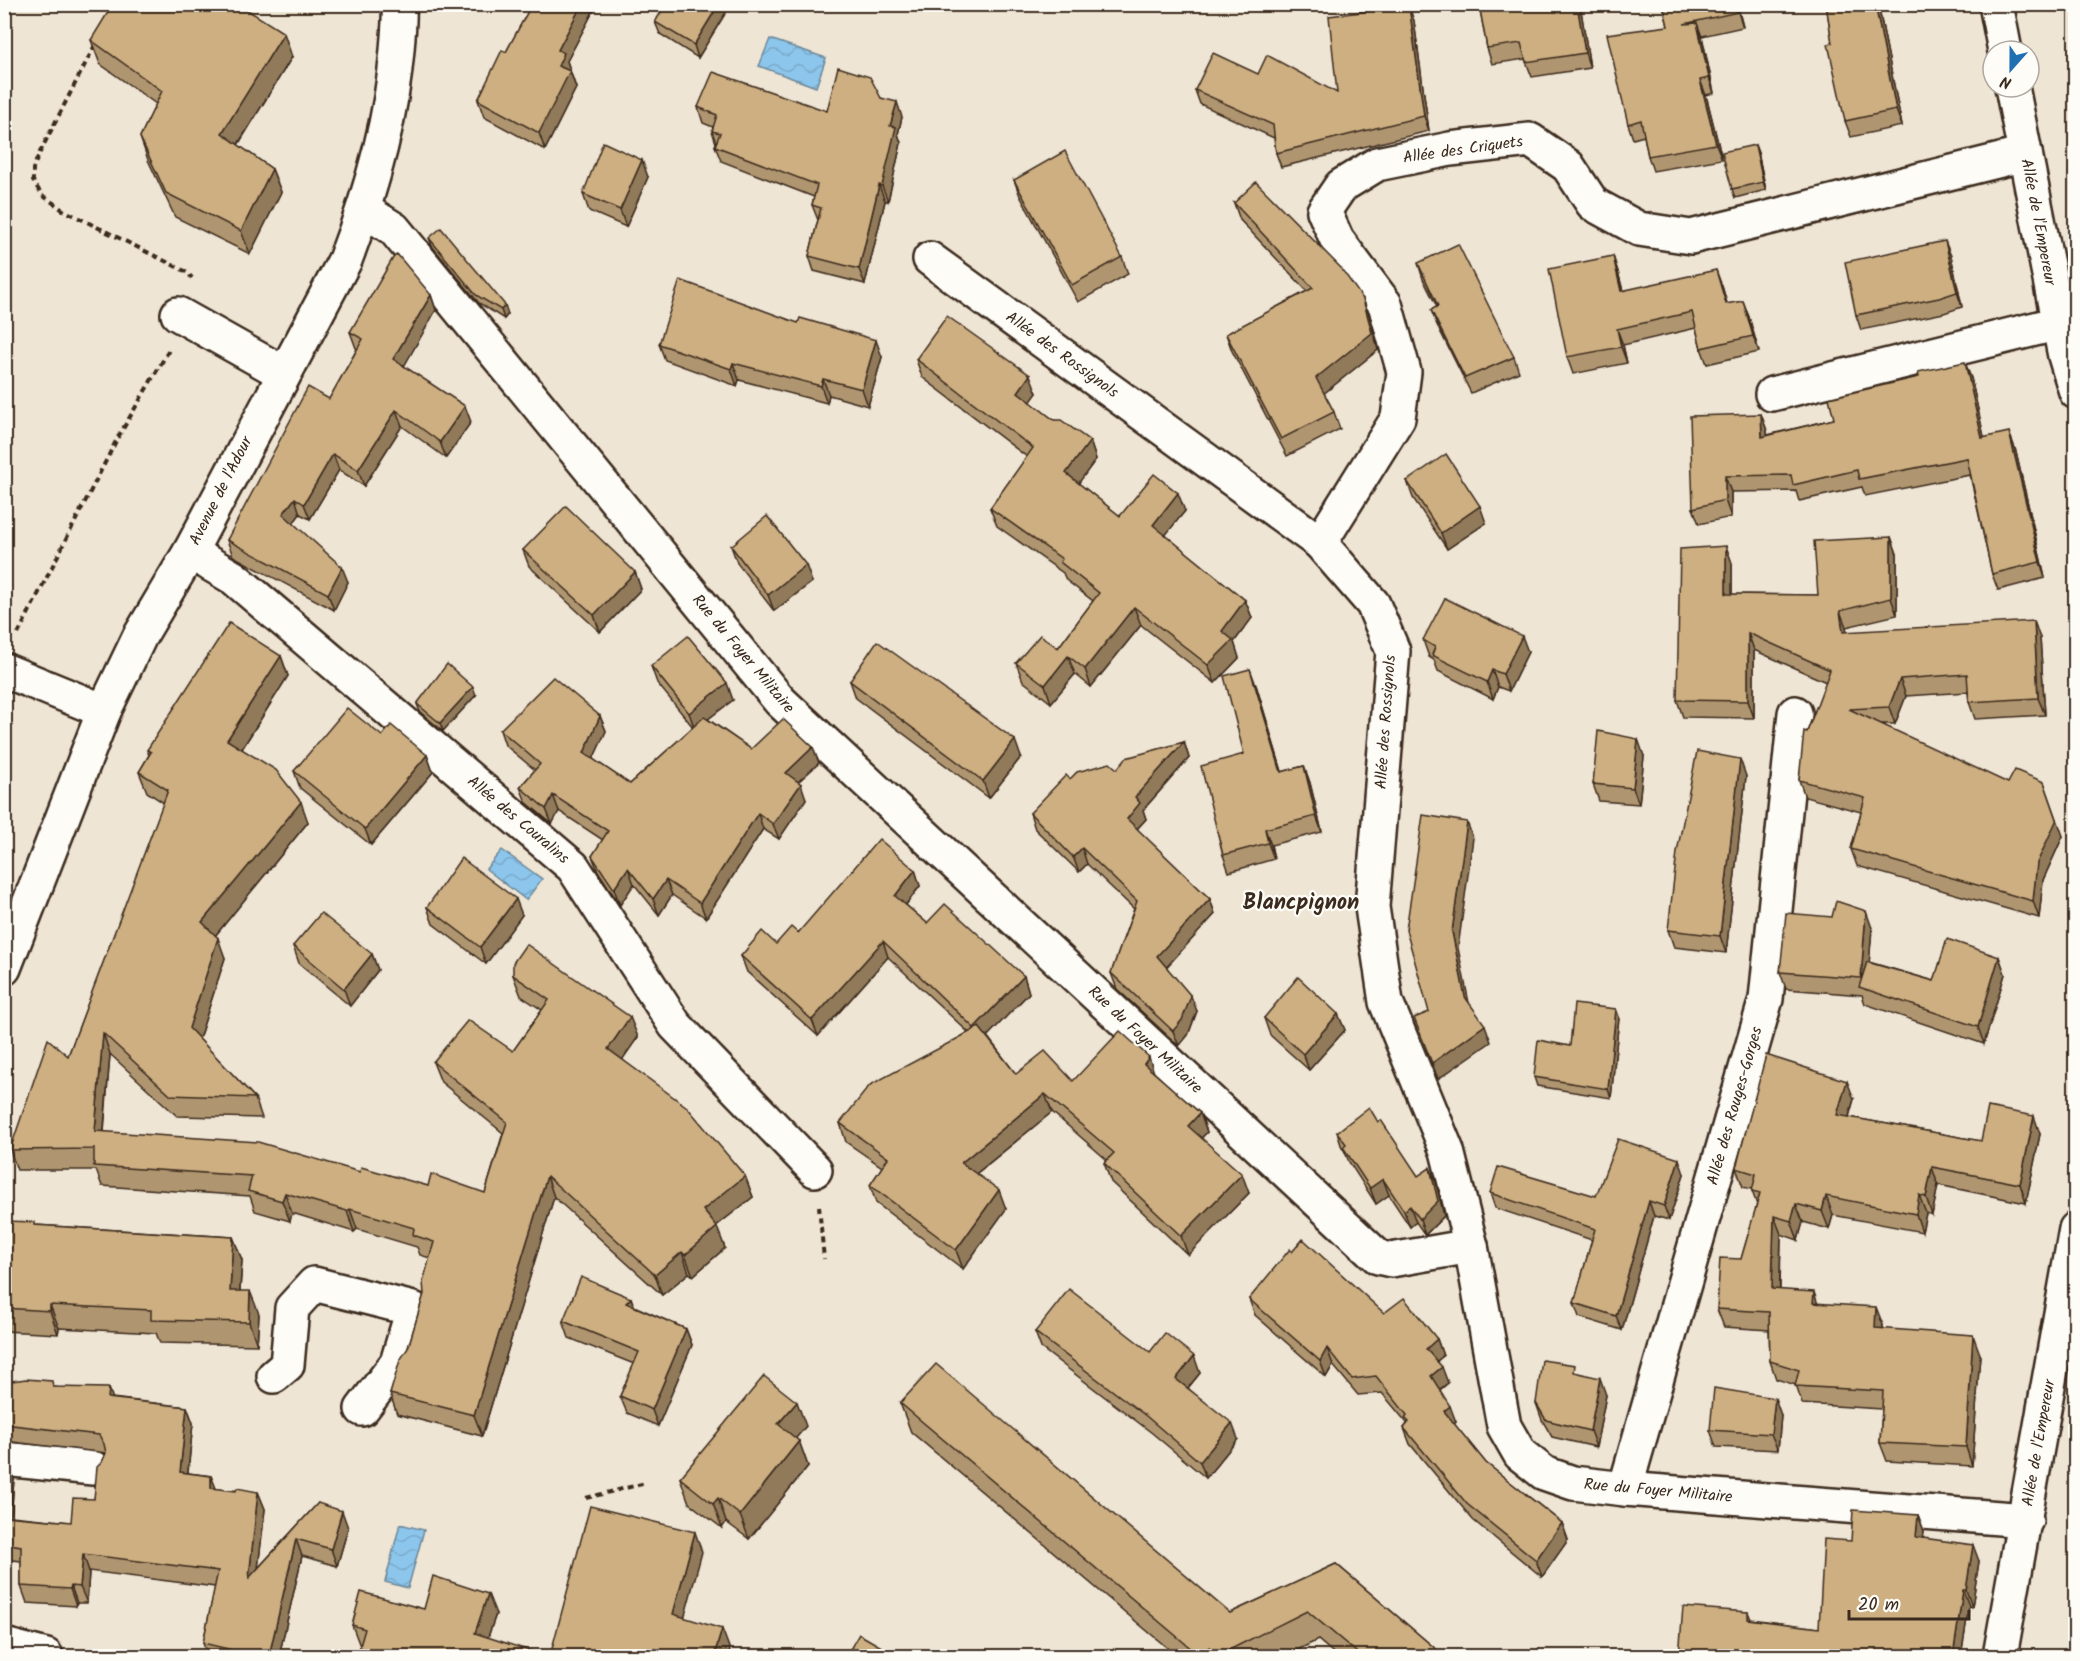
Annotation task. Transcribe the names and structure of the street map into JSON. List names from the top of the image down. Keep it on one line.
{"streets":{"street":["Allée des Criquets","Allée de l'Empereur","Allée des Rossignols","Avenue de l'Adour","Rue du Foyer Militaire","Allée des Couralins","Allée des Rouges-Gorges"]},"crossings":[["Allée des Criquets","Allée de l'Empereur"],["Allée des Criquets","Allée des Rossignols"],["Allée de l'Empereur","Rue du Foyer Militaire"],["Allée des Rossignols","Rue du Foyer Militaire"],["Avenue de l'Adour","Rue du Foyer Militaire"],["Avenue de l'Adour","Allée des Couralins"],["Rue du Foyer Militaire","Allée des Rouges-Gorges"]],"districts":["Blancpignon"],"scale_bar":"20 m","north":"bottom"}
